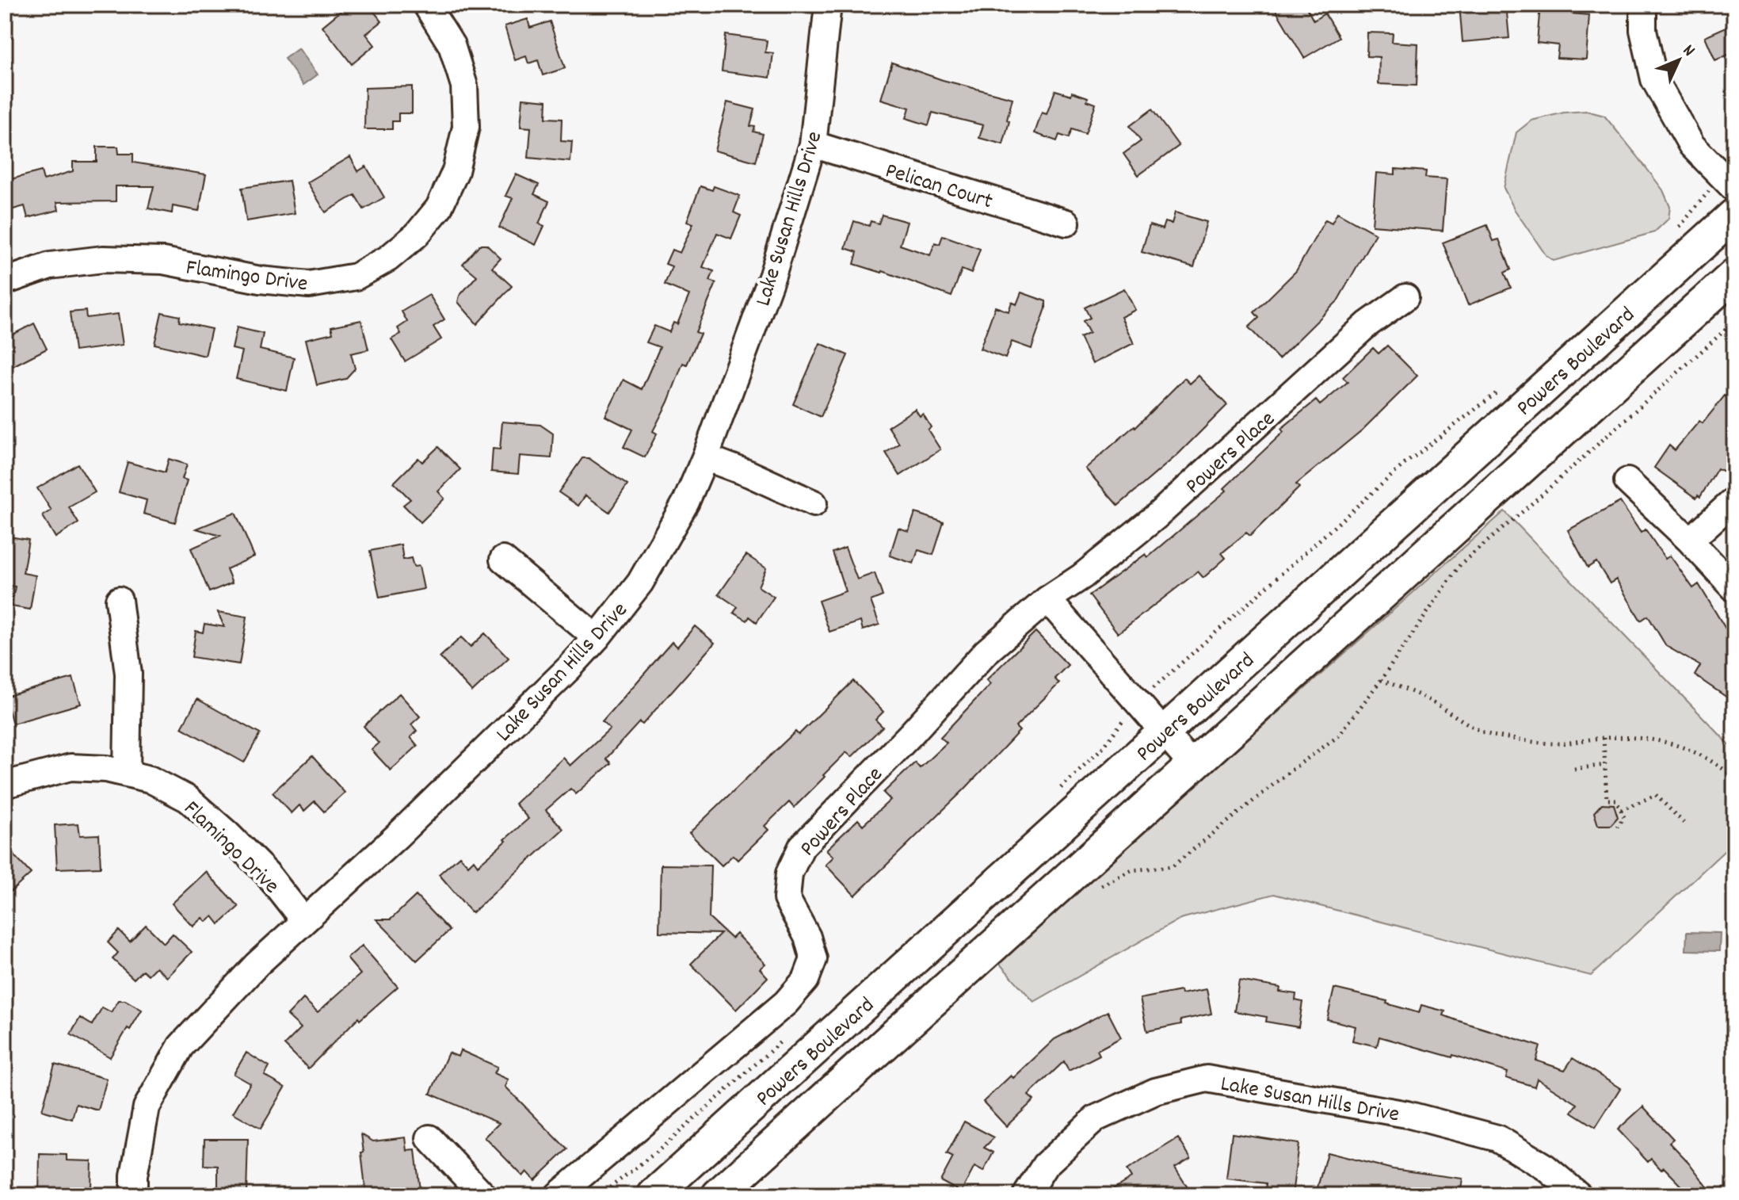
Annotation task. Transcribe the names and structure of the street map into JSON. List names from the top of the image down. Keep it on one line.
{"streets":{"main road":["Powers Boulevard"],"street":["Pelican Court","Lake Susan Hills Drive","Flamingo Drive","Powers Place"]},"crossings":[["Pelican Court","Lake Susan Hills Drive"],["Lake Susan Hills Drive","Flamingo Drive"]],"north":"top right"}
